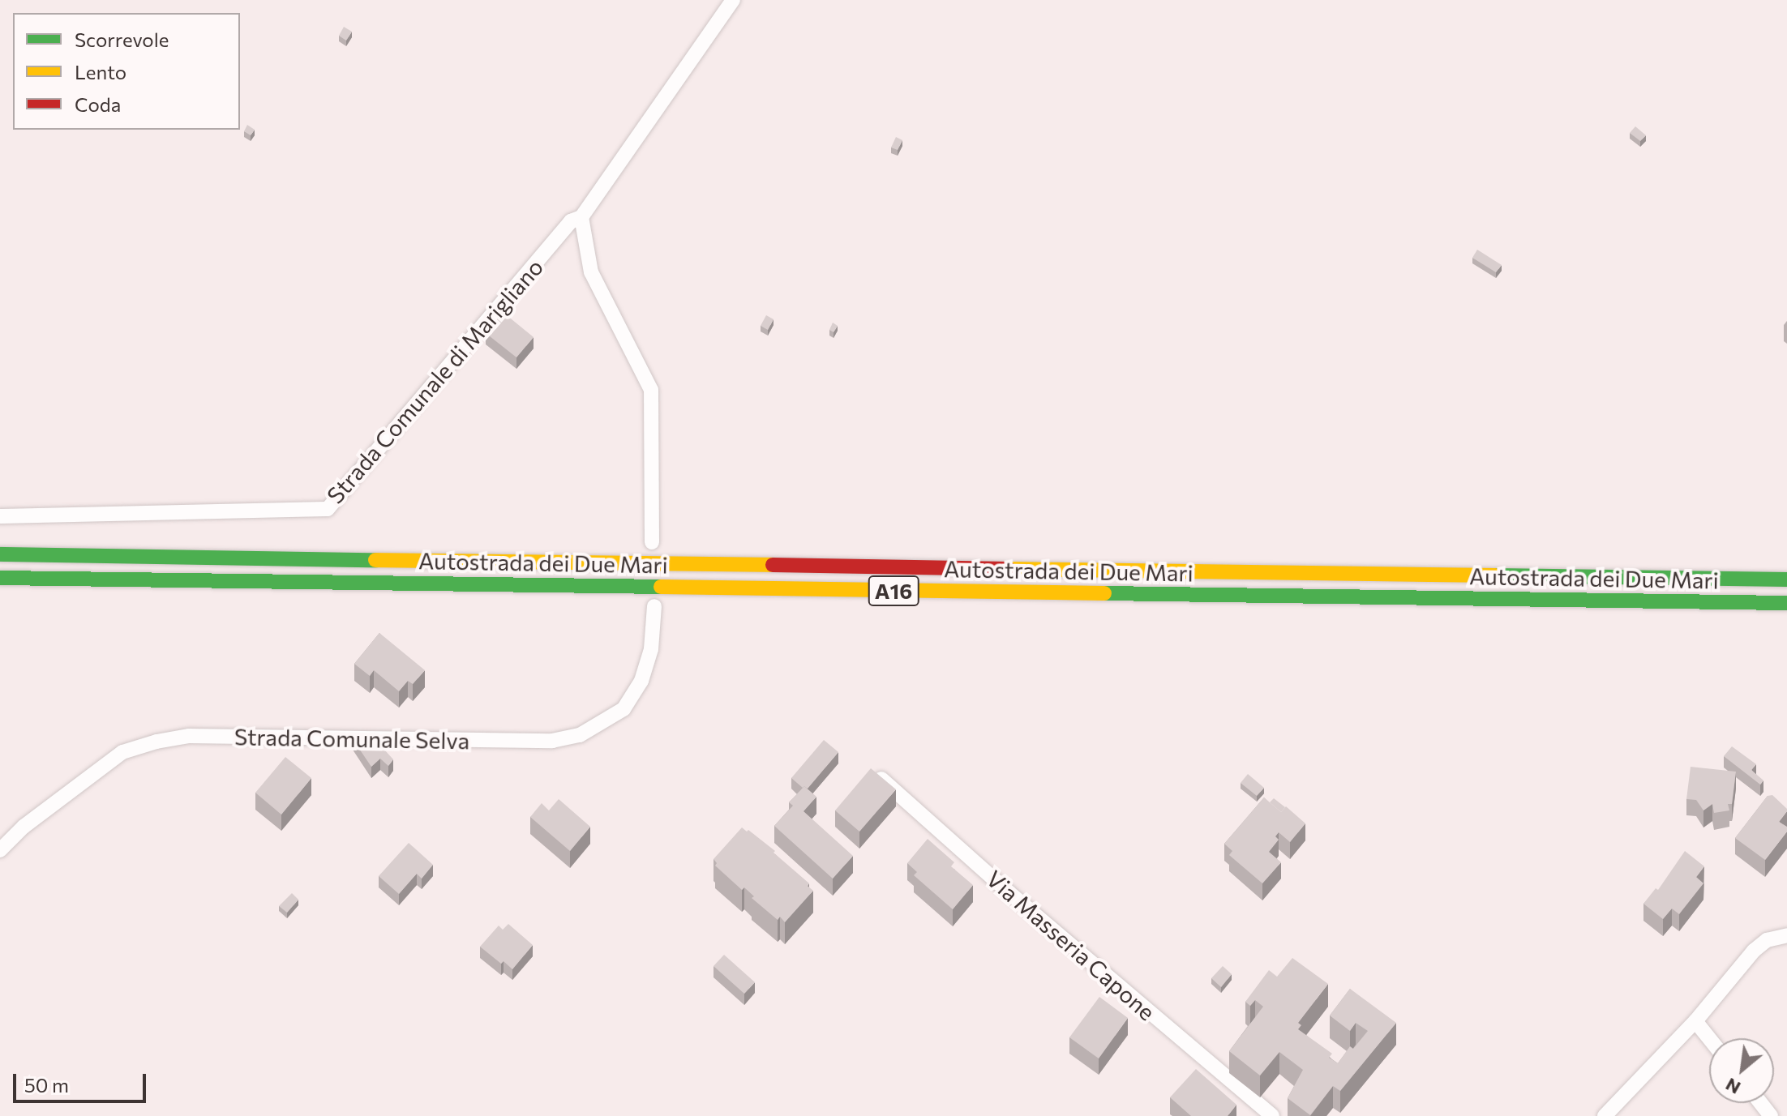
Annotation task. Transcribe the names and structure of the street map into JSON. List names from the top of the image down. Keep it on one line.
{"streets":{"highway":["Autostrada dei Due Mari","A16"],"street":["Strada Comunale di Marigliano","Strada Comunale Selva","Via Masseria Capone"]},"legend":["Scorrevole","Lento","Coda"],"scale_bar":"50 m","north":"bottom left"}
